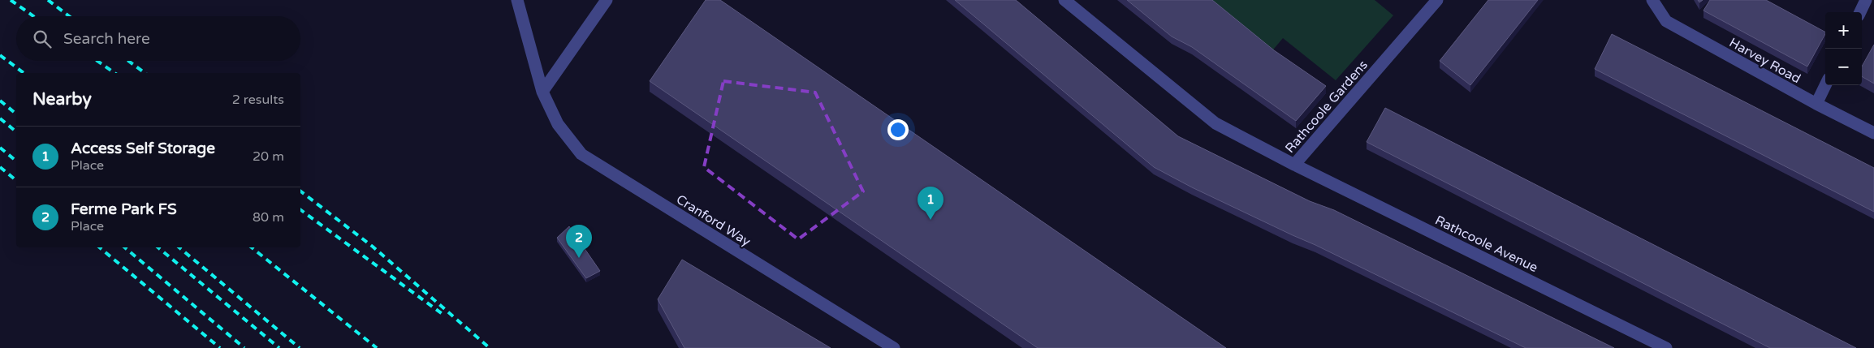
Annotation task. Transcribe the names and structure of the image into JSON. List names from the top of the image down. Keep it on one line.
{"streets":{"street":["Harvey Road","Rathcoole Gardens","Cranford Way","Rathcoole Avenue"]},"crossings":[["Rathcoole Gardens","Rathcoole Avenue"]],"page":{"map_buttons":["+","−"],"search":"Search here","heading":["Nearby","2 results"],"list":[{"mark":"1","name":"Access Self Storage","note":"Place","value":"20 m"},{"mark":"2","name":"Ferme Park FS","note":"Place","value":"80 m"}],"pins":["1","2"]}}
